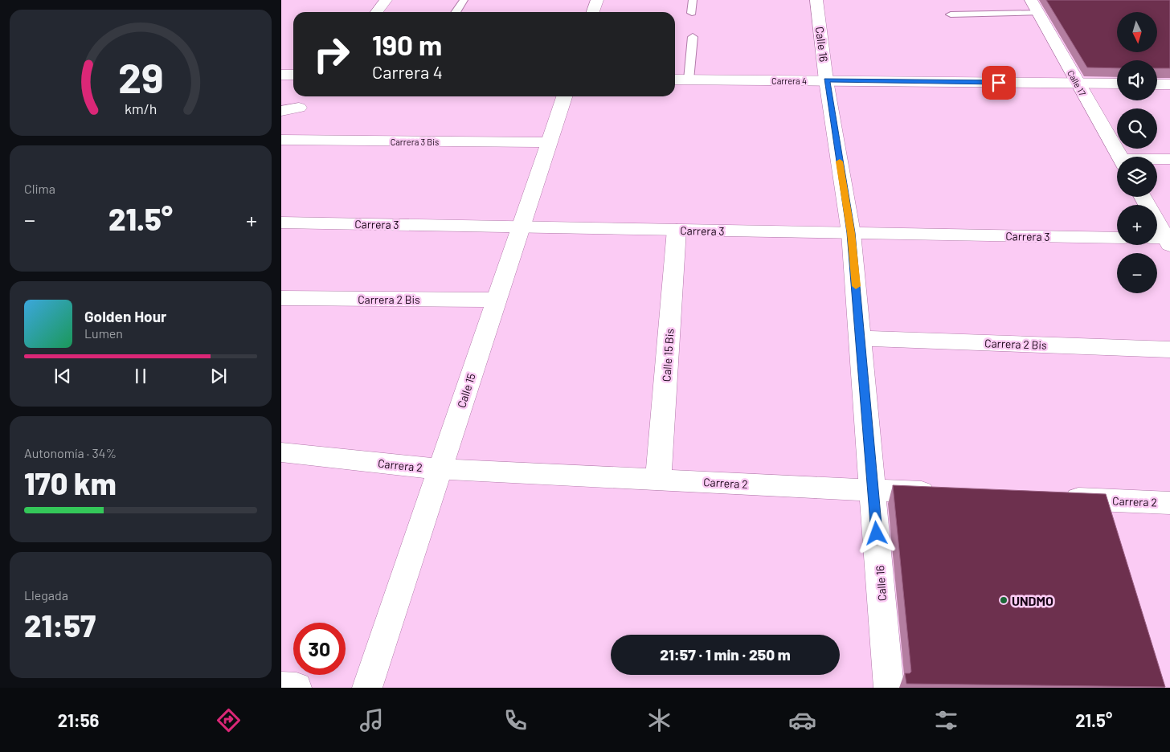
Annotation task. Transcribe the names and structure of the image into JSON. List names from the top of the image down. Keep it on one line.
{"streets":{"street":["Calle 16","Carrera 4","Calle 17","Carrera 3 Bis","Carrera 3","Carrera 2 Bis","Calle 15 Bis","Calle 15","Carrera 2"]},"crossings":[["Calle 16","Carrera 4"],["Calle 16","Carrera 3"],["Calle 16","Carrera 2 Bis"],["Calle 16","Carrera 2"],["Carrera 4","Calle 17"],["Carrera 3 Bis","Calle 15"],["Carrera 3","Calle 15 Bis"],["Carrera 3","Calle 15"],["Carrera 2 Bis","Calle 15"],["Calle 15 Bis","Carrera 2"],["Calle 15","Carrera 2"]],"places":["UNDMO"],"north":"bottom","page":{"map_buttons":["+","−"],"turn":["190 m","Carrera 4"],"tile":["Clima",["Autonomía · 34%","170 km"],["Llegada","21:57"]],"heat":["−","21.5°","+"],"song":["Golden Hour","Lumen"],"limit":"30","trip":"21:57 · 1 min · 250 m","tabs":["21:56","21.5°"],"gauge":["29","km/h"]}}
